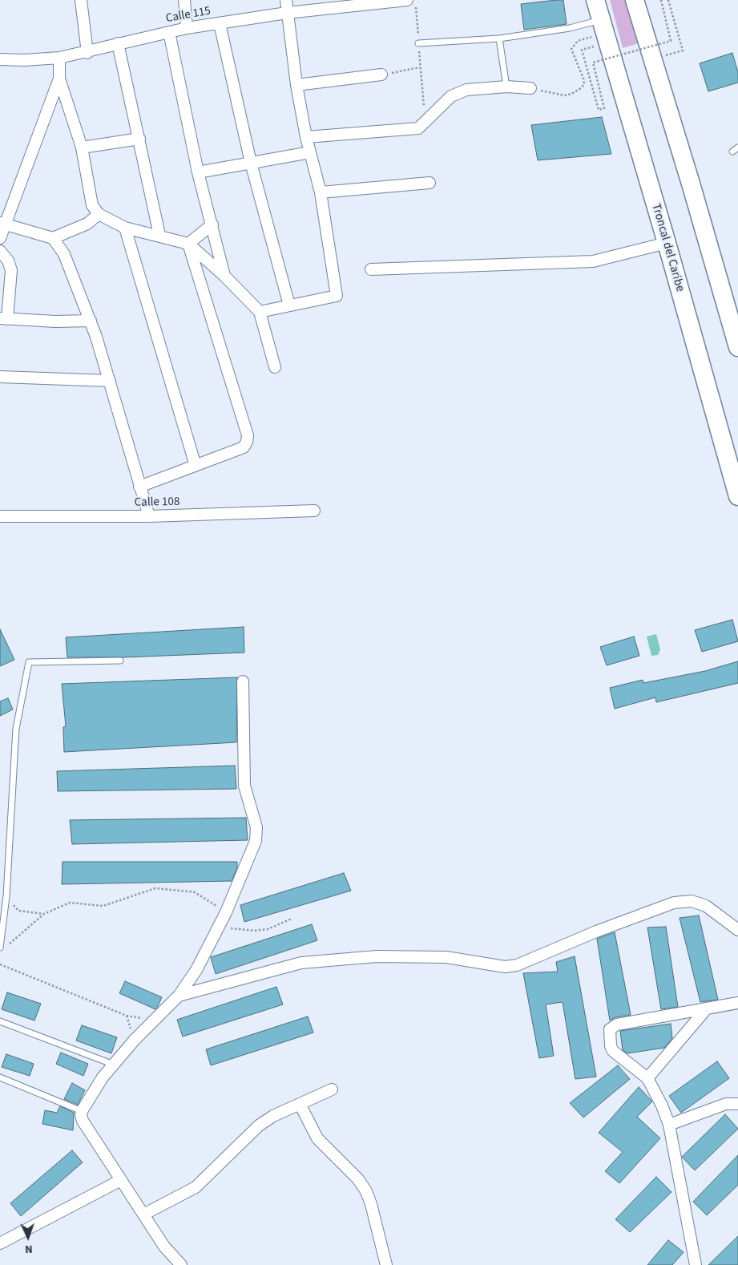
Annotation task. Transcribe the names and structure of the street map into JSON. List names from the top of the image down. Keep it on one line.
{"streets":{"highway":["Troncal del Caribe"],"street":["Calle 115","Calle 108"]},"north":"bottom"}
